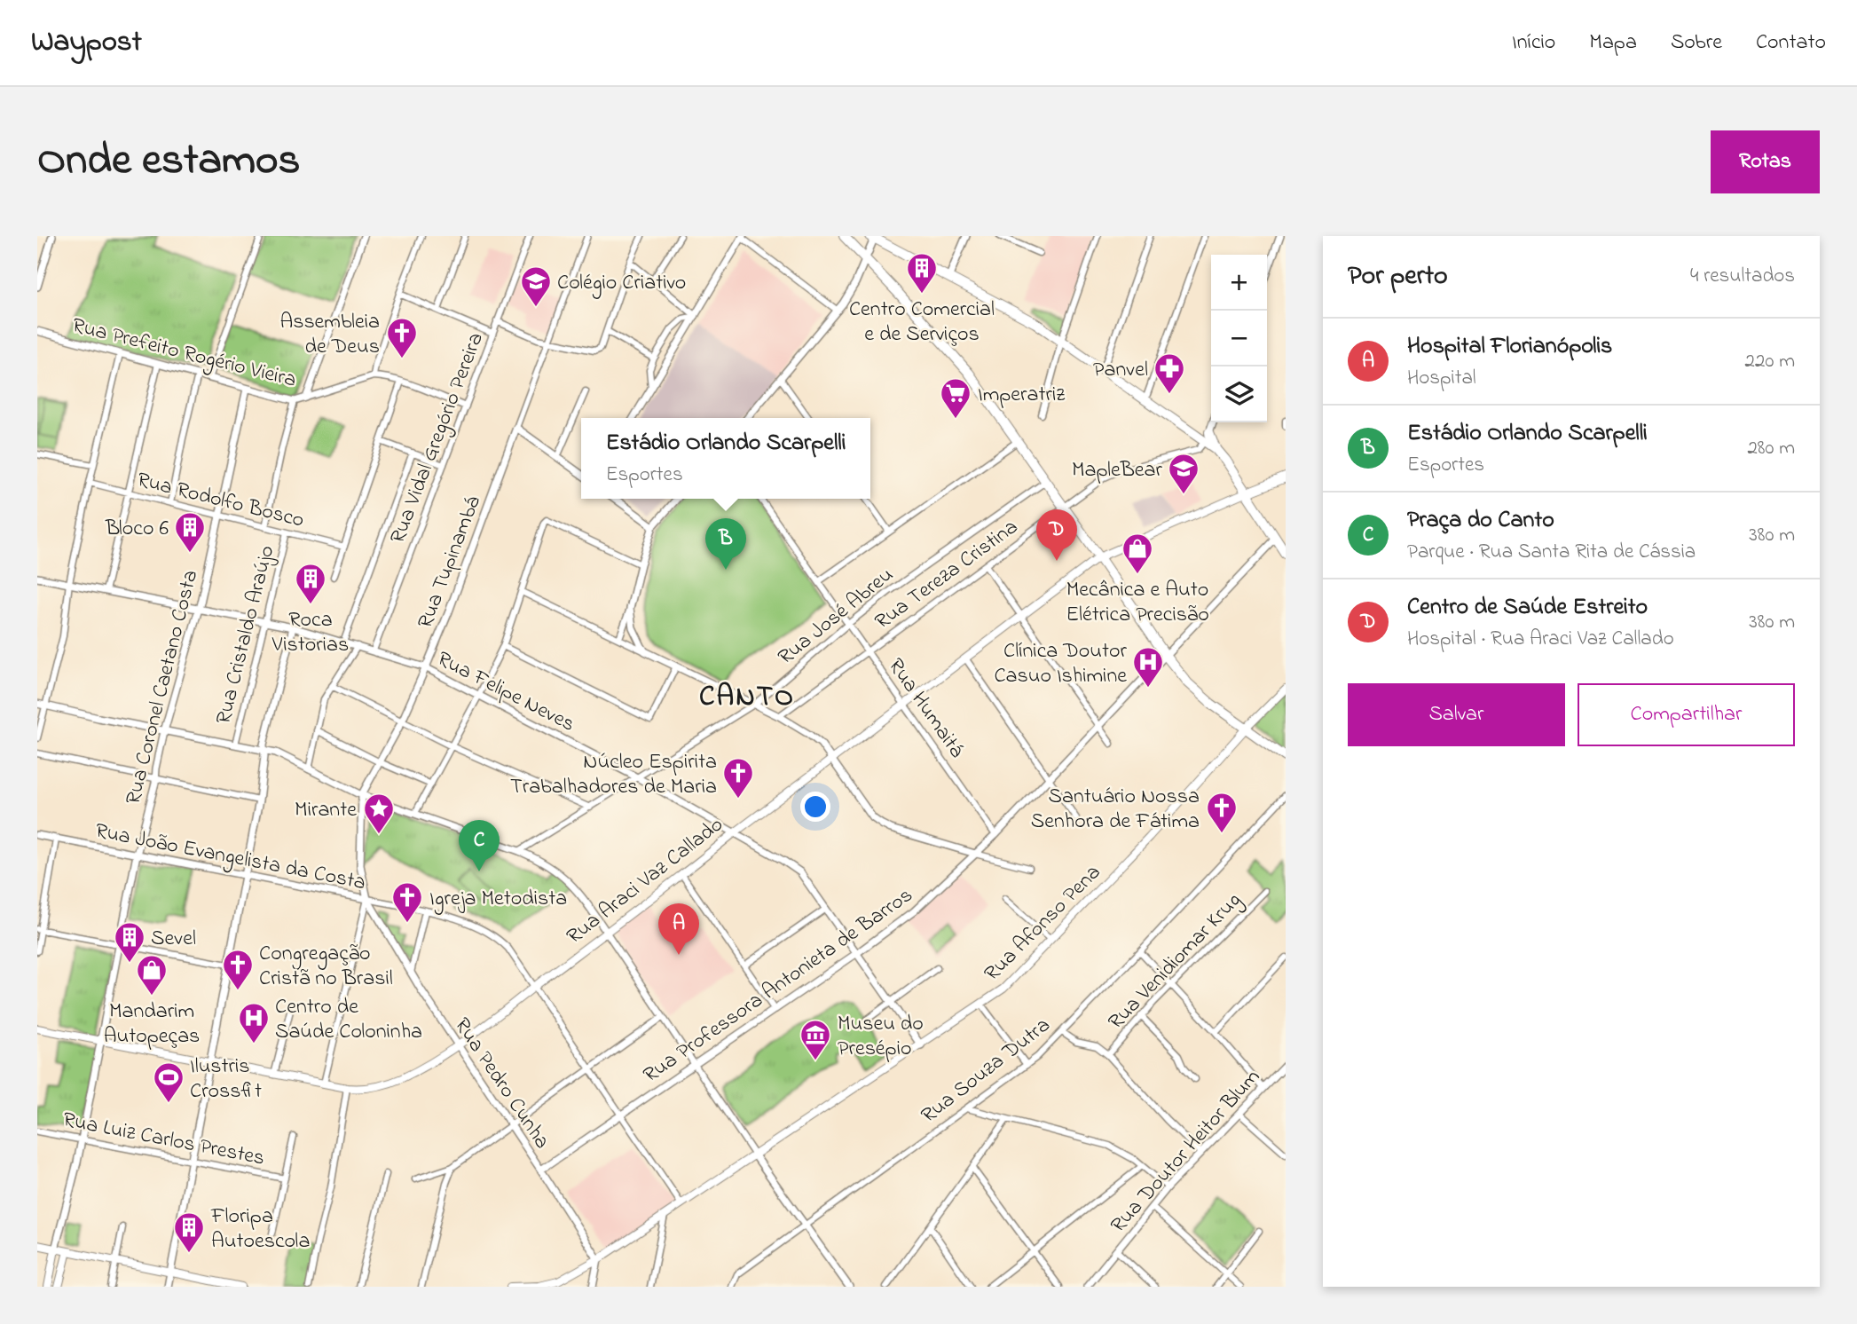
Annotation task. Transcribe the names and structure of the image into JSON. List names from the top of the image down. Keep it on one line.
{"streets":{"main road":["Rua Araci Vaz Callado","Rua Afonso Pena"],"street":["Rua Prefeito Rogério Vieira","Rua Vidal Gregório Pereira","Rua Rodolfo Bosco","Rua Tupinambá","Rua Tereza Cristina","Rua José Abreu","Rua Cristaldo Araújo","Rua Coronel Caetano Costa","Rua Felipe Neves","Rua Humaitá","Rua João Evangelista da Costa","Rua Venidiomar Krug","Rua Professora Antonieta de Barros","Rua Souza Dutra","Rua Pedro Cunha","Rua Luiz Carlos Prestes","Rua Doutor Heitor Blum"]},"crossings":[["Rua Prefeito Rogério Vieira","Rua Vidal Gregório Pereira"],["Rua Prefeito Rogério Vieira","Rua Coronel Caetano Costa"],["Rua Vidal Gregório Pereira","Rua Felipe Neves"],["Rua Rodolfo Bosco","Rua Cristaldo Araújo"],["Rua Rodolfo Bosco","Rua Coronel Caetano Costa"],["Rua Tupinambá","Rua Felipe Neves"],["Rua Tupinambá","Rua João Evangelista da Costa"],["Rua Tupinambá","Rua Pedro Cunha"],["Rua Tereza Cristina","Rua Humaitá"],["Rua José Abreu","Rua Felipe Neves"],["Rua José Abreu","Rua Humaitá"],["Rua Cristaldo Araújo","Rua Felipe Neves"],["Rua Coronel Caetano Costa","Rua Felipe Neves"],["Rua Coronel Caetano Costa","Rua João Evangelista da Costa"],["Rua Coronel Caetano Costa","Rua Araci Vaz Callado"],["Rua Coronel Caetano Costa","Rua Luiz Carlos Prestes"],["Rua Felipe Neves","Rua Araci Vaz Callado"],["Rua Felipe Neves","Rua Afonso Pena"],["Rua Felipe Neves","Rua Professora Antonieta de Barros"],["Rua Humaitá","Rua Araci Vaz Callado"],["Rua Humaitá","Rua Professora Antonieta de Barros"],["Rua João Evangelista da Costa","Rua Araci Vaz Callado"],["Rua João Evangelista da Costa","Rua Afonso Pena"],["Rua João Evangelista da Costa","Rua Professora Antonieta de Barros"],["Rua João Evangelista da Costa","Rua Pedro Cunha"],["Rua Araci Vaz Callado","Rua Pedro Cunha"],["Rua Afonso Pena","Rua Pedro Cunha"],["Rua Professora Antonieta de Barros","Rua Pedro Cunha"]],"districts":["CANTO"],"places":{"building":["Centro Comercial e de Serviços","Bloco 6","Roca Vistorias","Sevel","Floripa Autoescola"],"school or university":["Colégio Criativo","MapleBear"],"church":["Assembleia de Deus","Núcleo Espirita Trabalhadores de Maria","Santuário Nossa Senhora de Fátima","Igreja Metodista","Congregação Cristã no Brasil"],"pharmacy":["Panvel"],"supermarket":["Imperatriz"],"shop":["Mecânica e Auto Elétrica Precisão","Mandarim Autopeças"],"hospital":["Clínica Doutor Casuo Ishimine","Centro de Saúde Coloninha"],"place":["Mirante"],"museum":["Museu do Presépio"],"sports":["Ilustris Crossfit"]},"page":{"header":"Waypost","nav":["Início","Mapa","Sobre","Contato"],"title":"Onde estamos","buttons":["Rotas",["Salvar","Compartilhar"]],"heading":["Por perto","4 resultados"],"map_buttons":["+","−"],"list":[{"mark":"A","name":"Hospital Florianópolis","note":"Hospital","value":"220 m"},{"mark":"B","name":"Estádio Orlando Scarpelli","note":"Esportes","value":"280 m"},{"mark":"C","name":"Praça do Canto","note":"Parque · Rua Santa Rita de Cássia","value":"380 m"},{"mark":"D","name":"Centro de Saúde Estreito","note":"Hospital · Rua Araci Vaz Callado","value":"380 m"}],"popup":["Estádio Orlando Scarpelli","Esportes"],"pins":["D","B","C","A"]}}
